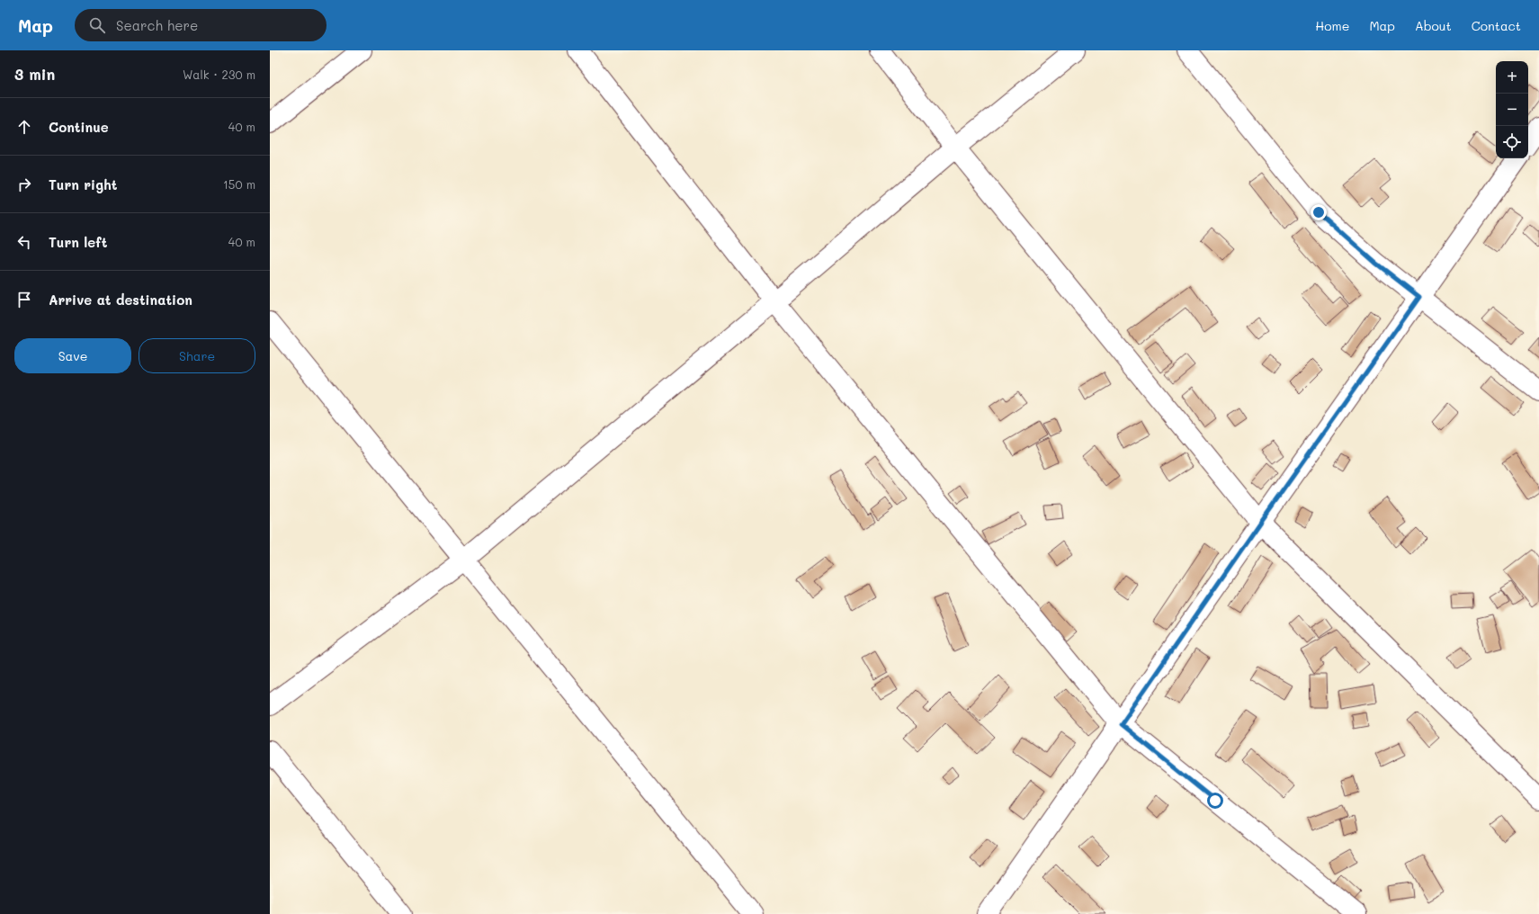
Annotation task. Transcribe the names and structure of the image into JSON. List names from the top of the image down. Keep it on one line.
{"page":{"header":"Map","search":"Search here","nav":["Home","Map","About","Contact"],"heading":["3 min","Walk · 230 m"],"map_buttons":["+","−"],"list":[["Continue","40 m"],["Turn right","150 m"],["Turn left","40 m"],"Arrive at destination"],"buttons":["Save","Share"]}}
